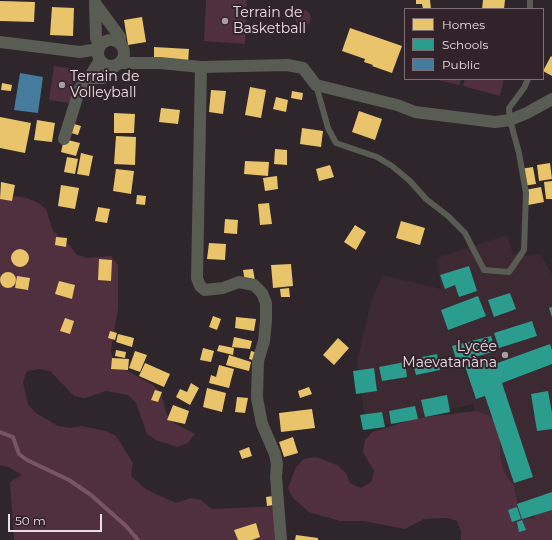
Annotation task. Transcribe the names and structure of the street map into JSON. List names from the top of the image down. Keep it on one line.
{"places":["Terrain de Basketball","Terrain de Volleyball","Lycée Maevatanàna"],"legend":["Homes","Schools","Public"],"scale_bar":"50 m"}
